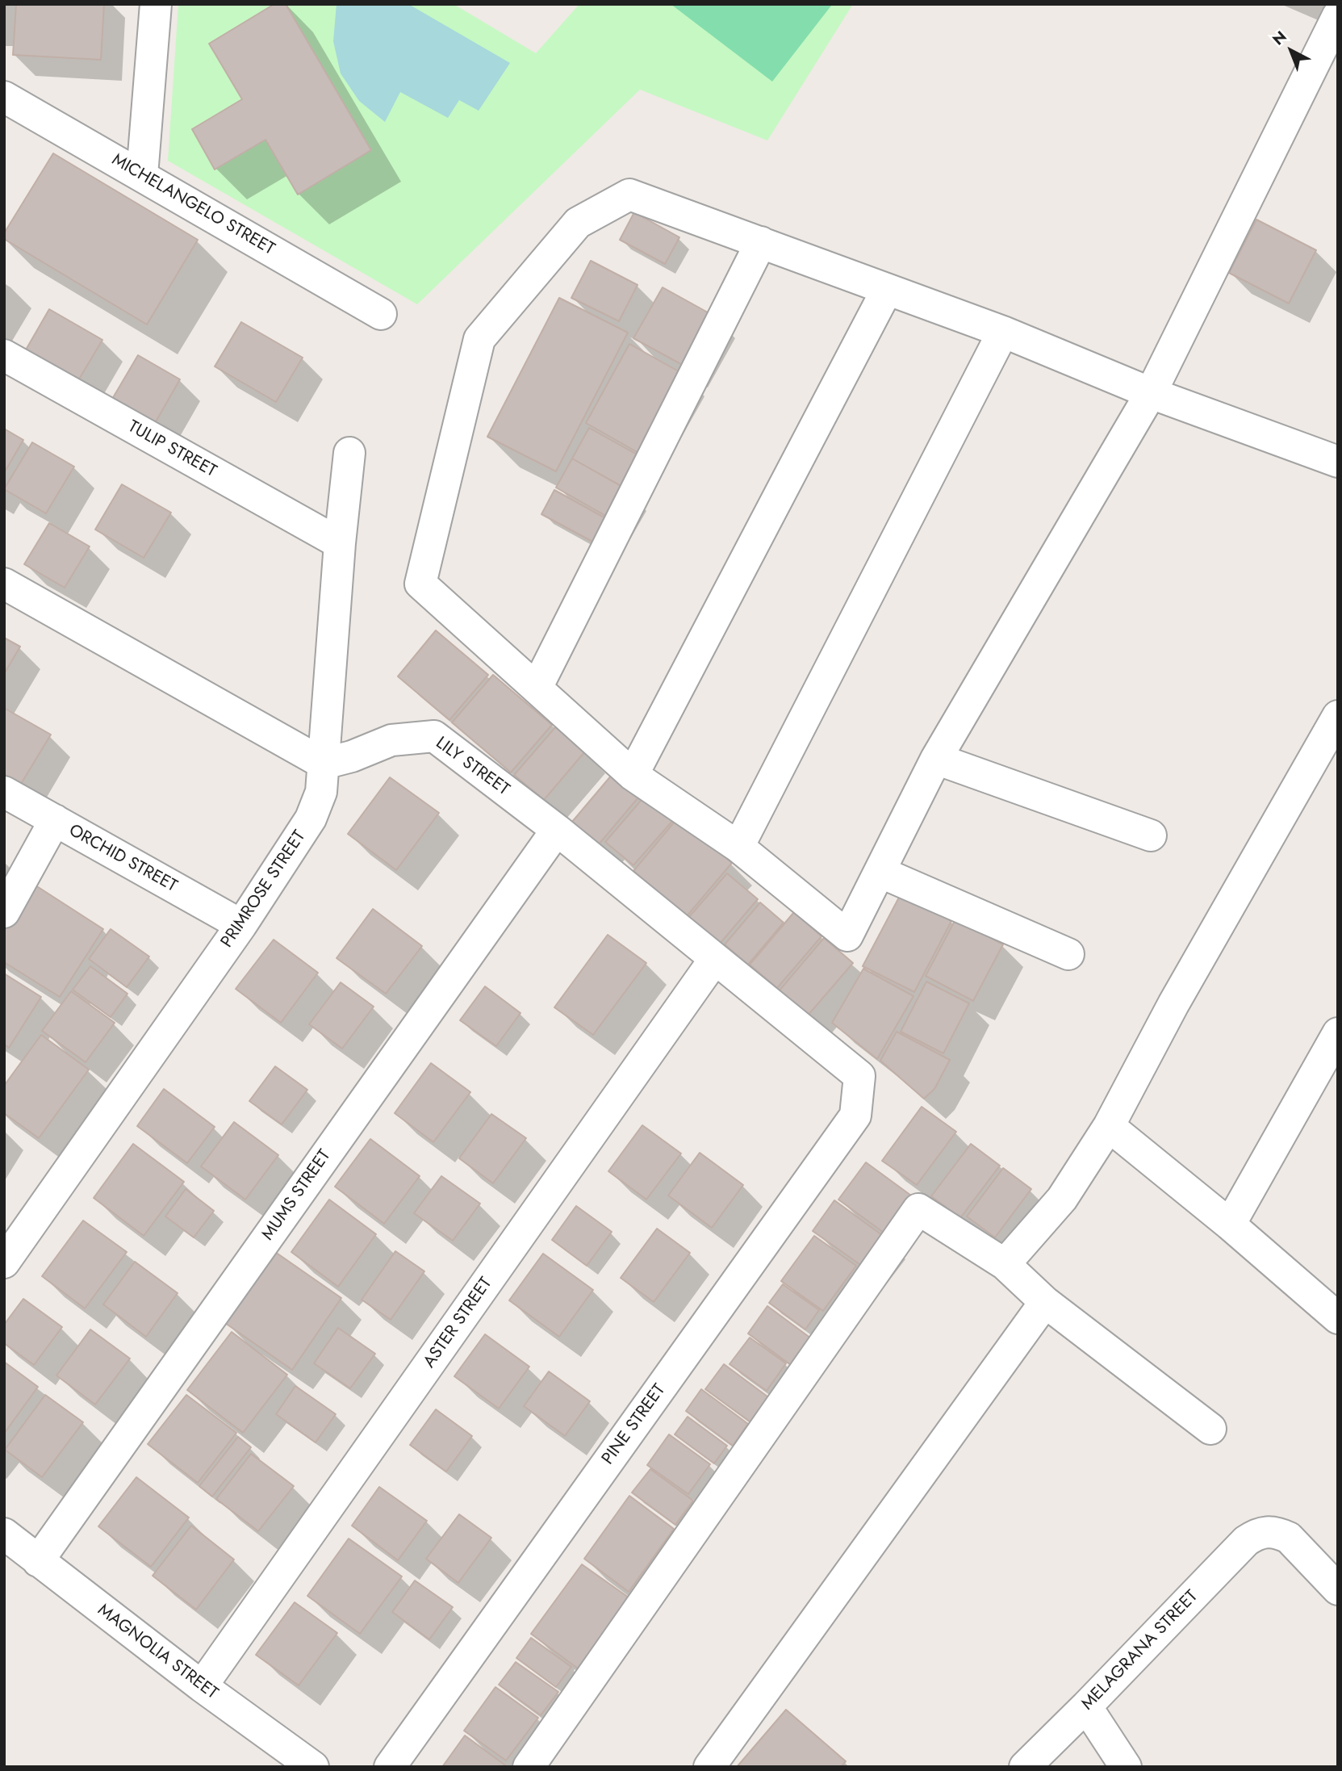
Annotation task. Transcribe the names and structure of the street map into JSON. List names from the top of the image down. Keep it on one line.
{"streets":{"street":["MICHELANGELO STREET","TULIP STREET","LILY STREET","ORCHID STREET","PRIMROSE STREET","MUMS STREET","ASTER STREET","PINE STREET","MELAGRANA STREET","MAGNOLIA STREET"]},"crossings":[["TULIP STREET","PRIMROSE STREET"],["LILY STREET","PRIMROSE STREET"],["LILY STREET","MUMS STREET"],["LILY STREET","ASTER STREET"],["LILY STREET","PINE STREET"],["ORCHID STREET","PRIMROSE STREET"],["MUMS STREET","MAGNOLIA STREET"],["ASTER STREET","MAGNOLIA STREET"]],"north":"top left"}
